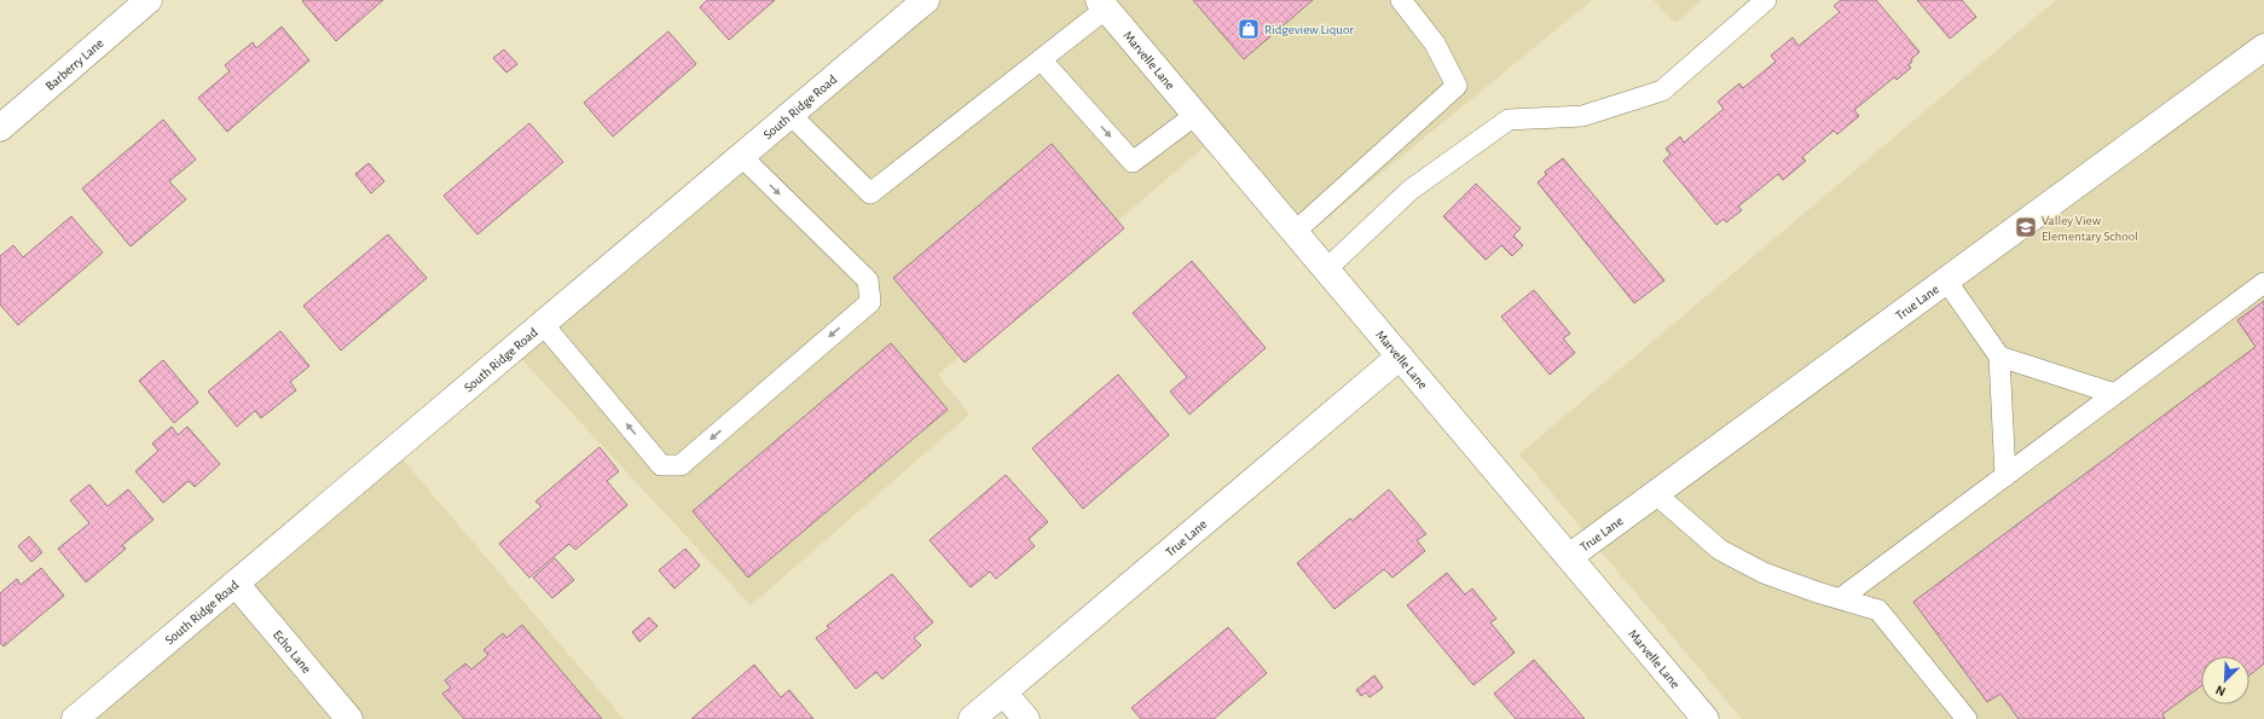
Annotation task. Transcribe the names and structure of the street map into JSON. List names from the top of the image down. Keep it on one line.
{"streets":{"street":["Marvelle Lane","Barberry Lane","South Ridge Road","True Lane","Echo Lane"]},"crossings":[["Marvelle Lane","True Lane"],["South Ridge Road","Echo Lane"]],"places":{"shop":["Ridgeview Liquor"],"school or university":["Valley View Elementary School"]},"north":"bottom left"}
